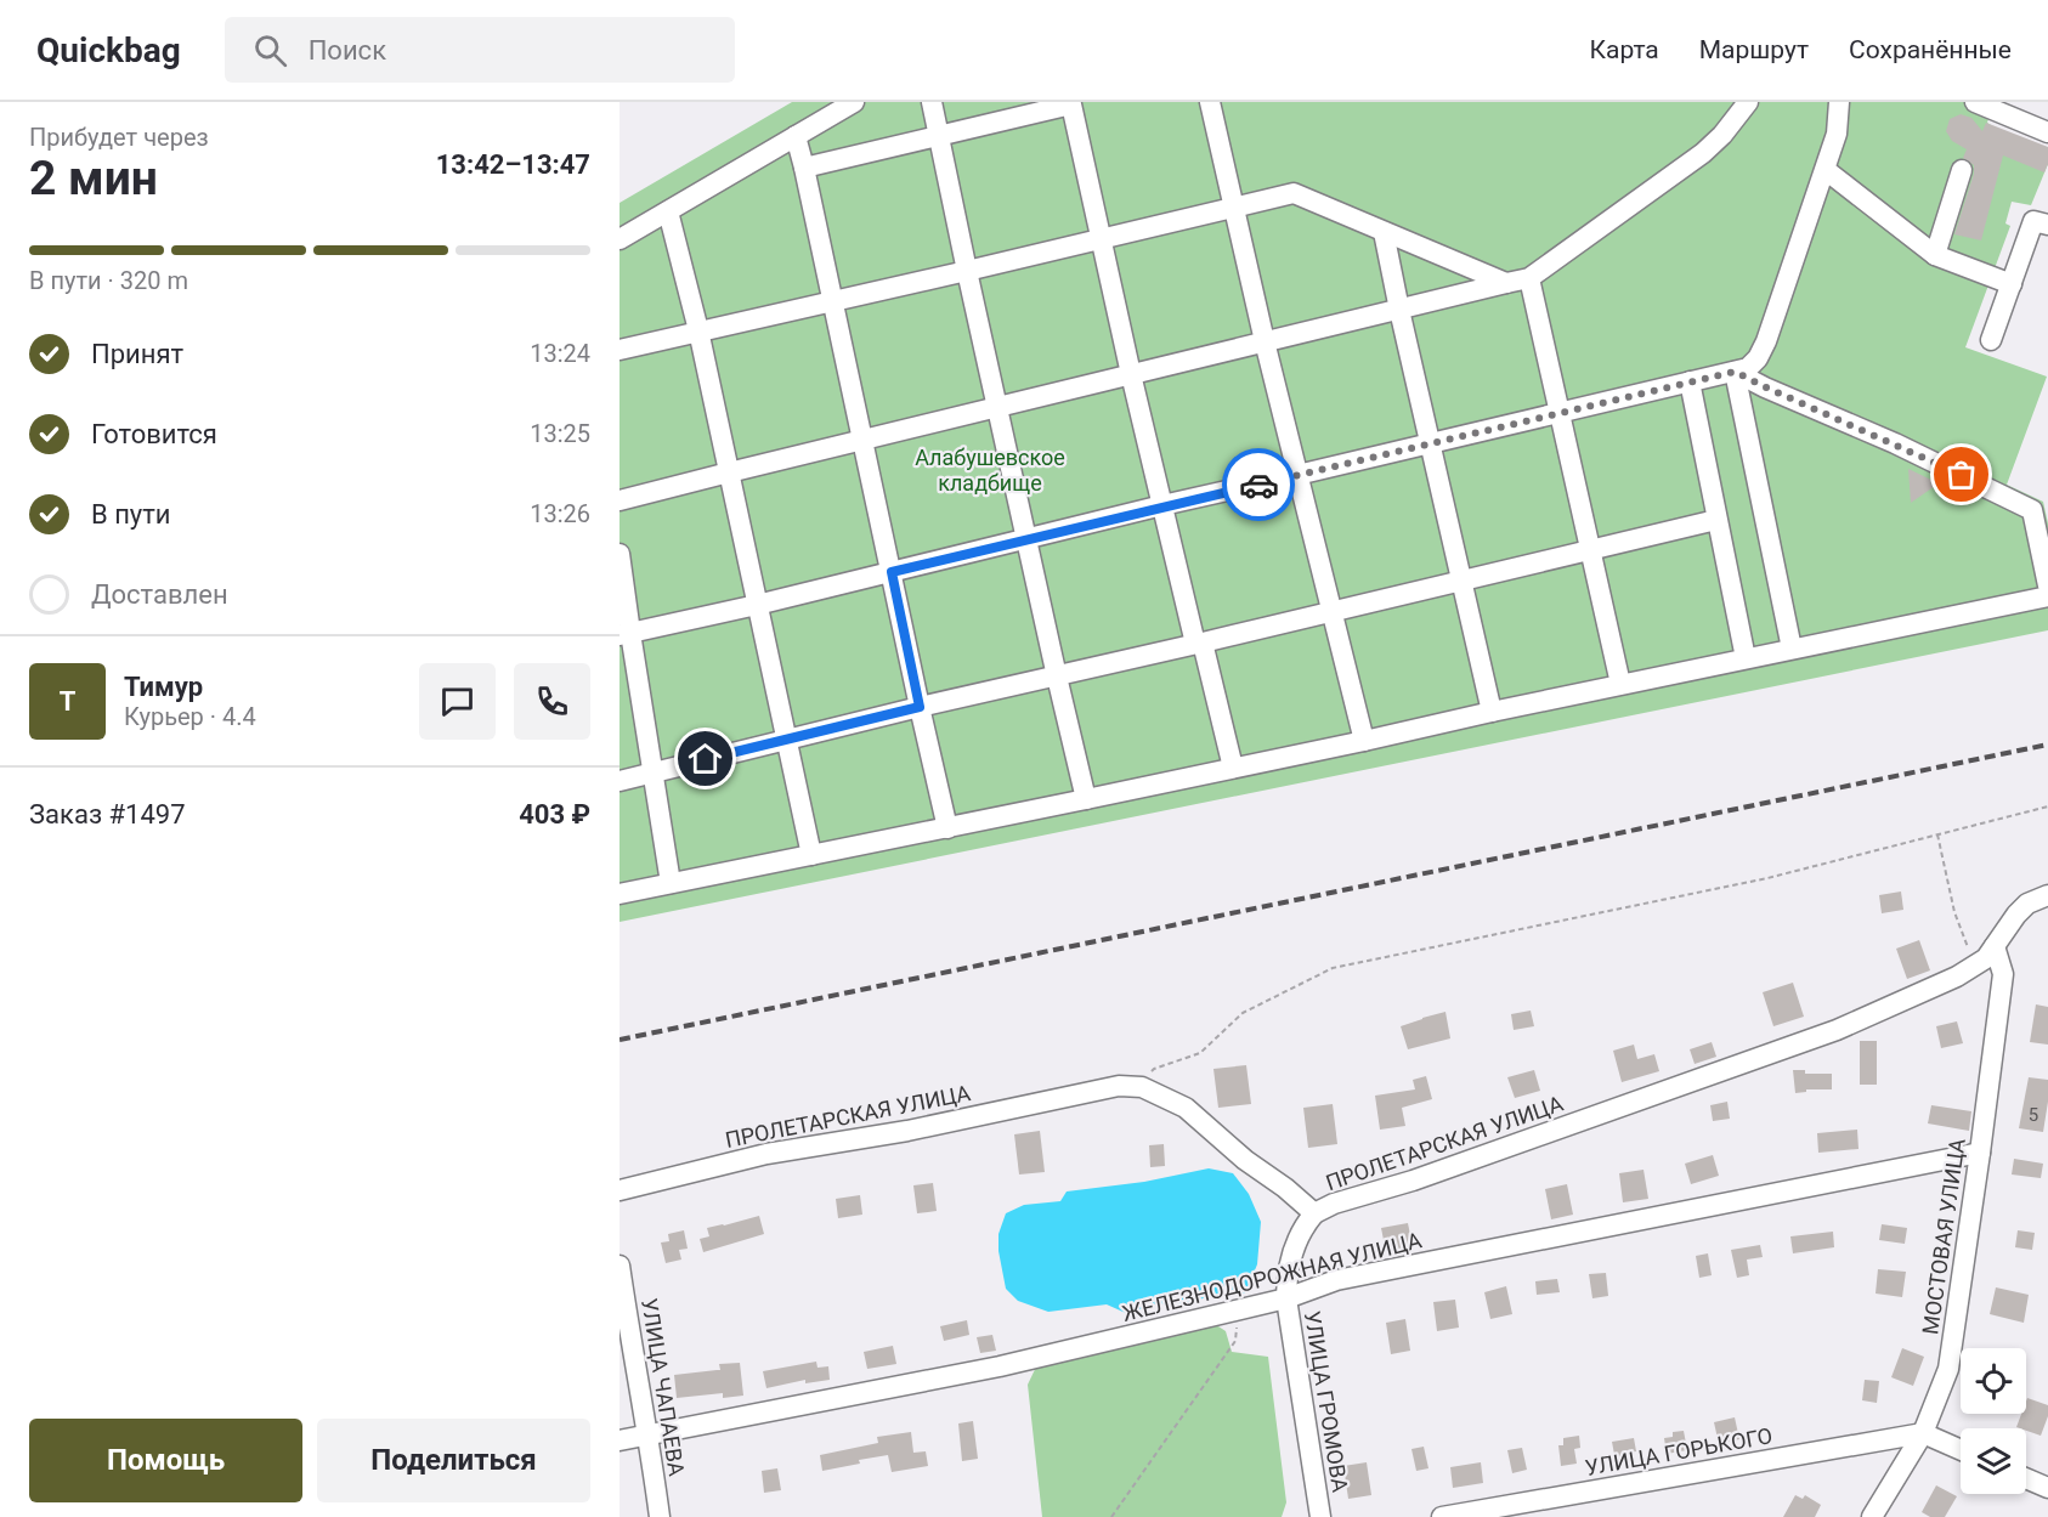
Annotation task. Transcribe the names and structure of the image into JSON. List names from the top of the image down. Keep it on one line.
{"streets":{"street":["ПРОЛЕТАРСКАЯ УЛИЦА","МОСТОВАЯ УЛИЦА","ЖЕЛЕЗНОДОРОЖНАЯ УЛИЦА","УЛИЦА ЧАПАЕВА","УЛИЦА ГРОМОВА","УЛИЦА ГОРЬКОГО"]},"crossings":[["ПРОЛЕТАРСКАЯ УЛИЦА","МОСТОВАЯ УЛИЦА"],["ПРОЛЕТАРСКАЯ УЛИЦА","УЛИЦА ГРОМОВА"],["МОСТОВАЯ УЛИЦА","ЖЕЛЕЗНОДОРОЖНАЯ УЛИЦА"],["МОСТОВАЯ УЛИЦА","УЛИЦА ГОРЬКОГО"],["ЖЕЛЕЗНОДОРОЖНАЯ УЛИЦА","УЛИЦА ЧАПАЕВА"],["ЖЕЛЕЗНОДОРОЖНАЯ УЛИЦА","УЛИЦА ГРОМОВА"]],"parks":["Алабушевское кладбище"],"house_numbers":["5"],"page":{"header":"Quickbag","search":"Поиск","nav":["Карта","Маршрут","Сохранённые"],"heading":["2 мин","Прибудет через","13:42–13:47"],"panel":["Тимур","Курьер · 4.4","Заказ #1497","403 ₽"],"bar":"В пути · 320 m","list":[["Принят","13:24"],["Готовится","13:25"],["В пути","13:26"],"Доставлен"],"round":"Т","buttons":["Помощь","Поделиться"]}}
